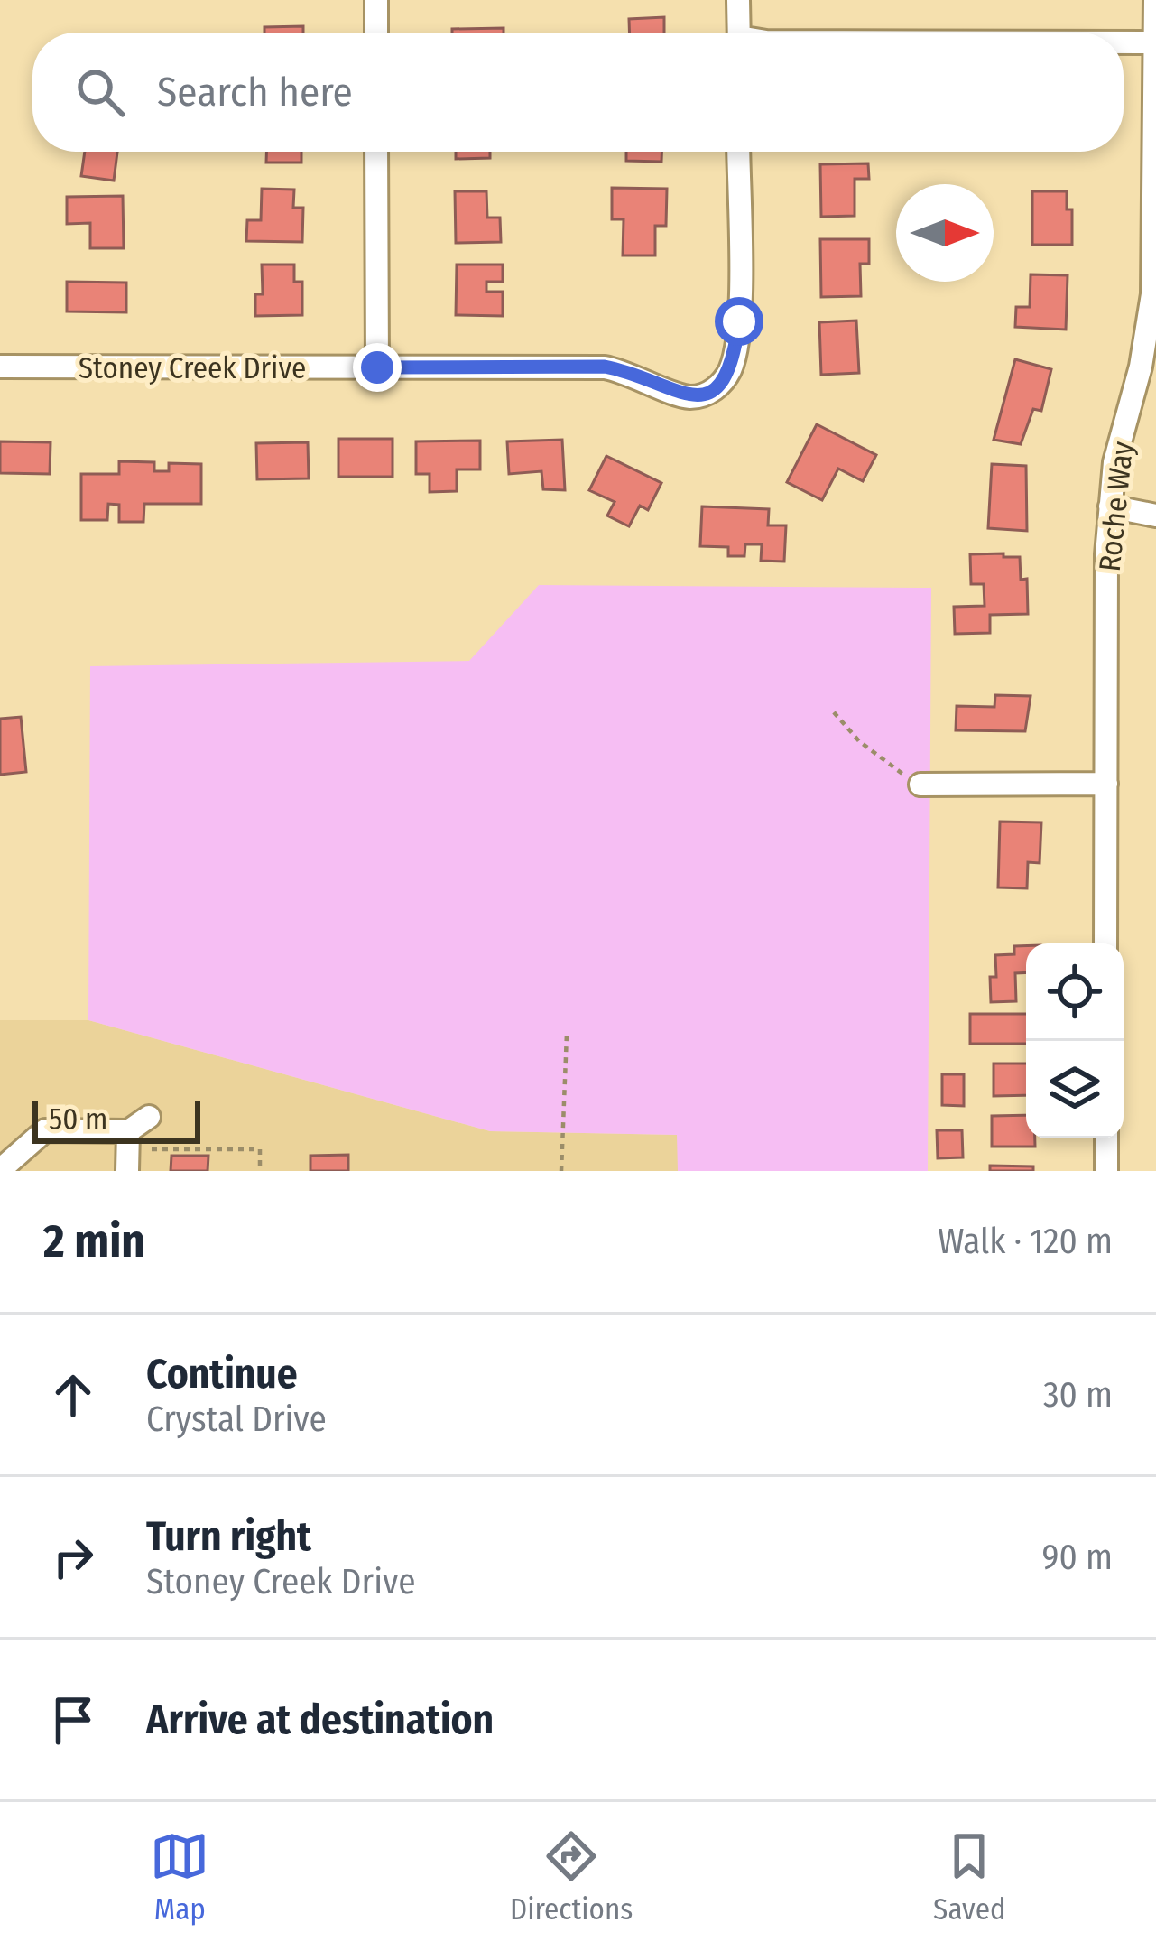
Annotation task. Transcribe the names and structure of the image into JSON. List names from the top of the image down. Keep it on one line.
{"streets":{"street":["Stoney Creek Drive","Roche Way"]},"scale_bar":"50 m","north":"right","page":{"search":"Search here","scale":"50 m","heading":["2 min","Walk · 120 m"],"list":[["Continue","Crystal Drive","30 m"],["Turn right","Stoney Creek Drive","90 m"],"Arrive at destination"],"nav":["Map","Directions","Saved"]}}
